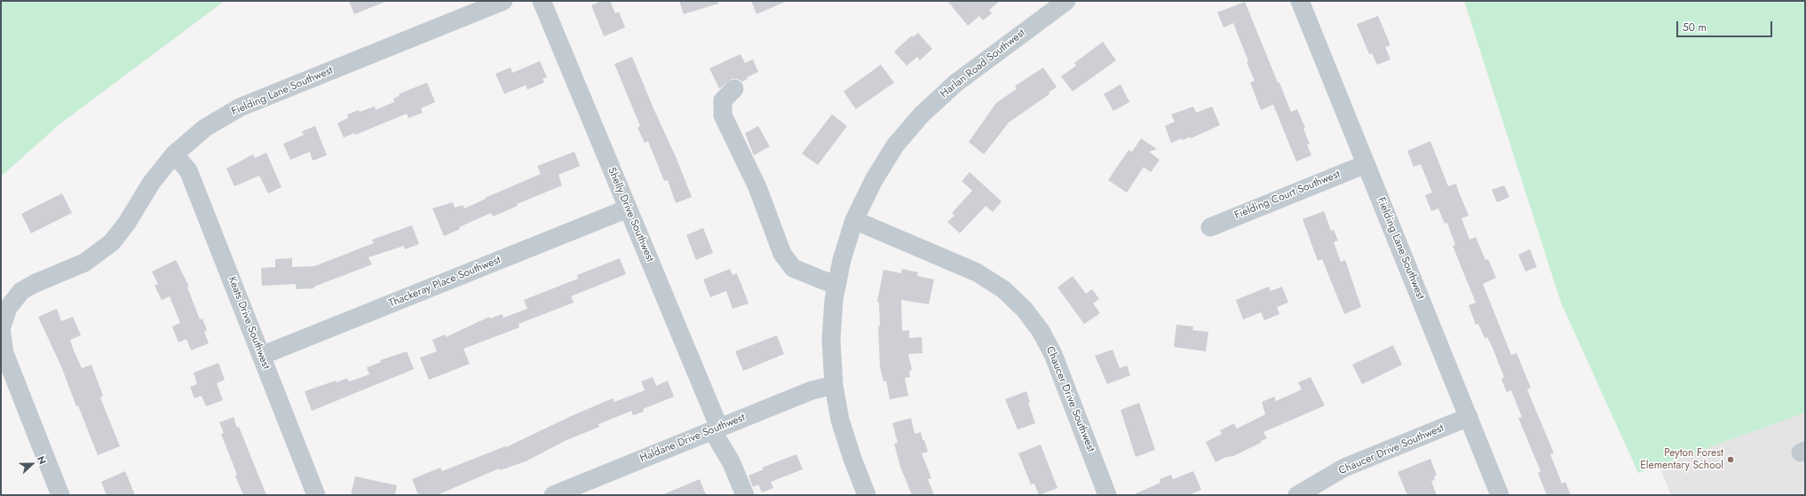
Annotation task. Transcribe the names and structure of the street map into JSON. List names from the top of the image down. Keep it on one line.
{"streets":{"street":["Harlan Road Southwest","Fielding Lane Southwest","Fielding Court Southwest","Shelly Drive Southwest","Thackeray Place Southwest","Keats Drive Southwest","Chaucer Drive Southwest","Haldane Drive Southwest"]},"crossings":[["Harlan Road Southwest","Chaucer Drive Southwest"],["Harlan Road Southwest","Haldane Drive Southwest"],["Fielding Lane Southwest","Fielding Court Southwest"],["Fielding Lane Southwest","Keats Drive Southwest"],["Fielding Lane Southwest","Chaucer Drive Southwest"],["Shelly Drive Southwest","Thackeray Place Southwest"],["Shelly Drive Southwest","Haldane Drive Southwest"],["Thackeray Place Southwest","Keats Drive Southwest"]],"places":["Peyton Forest Elementary School"],"scale_bar":"50 m","north":"right"}
